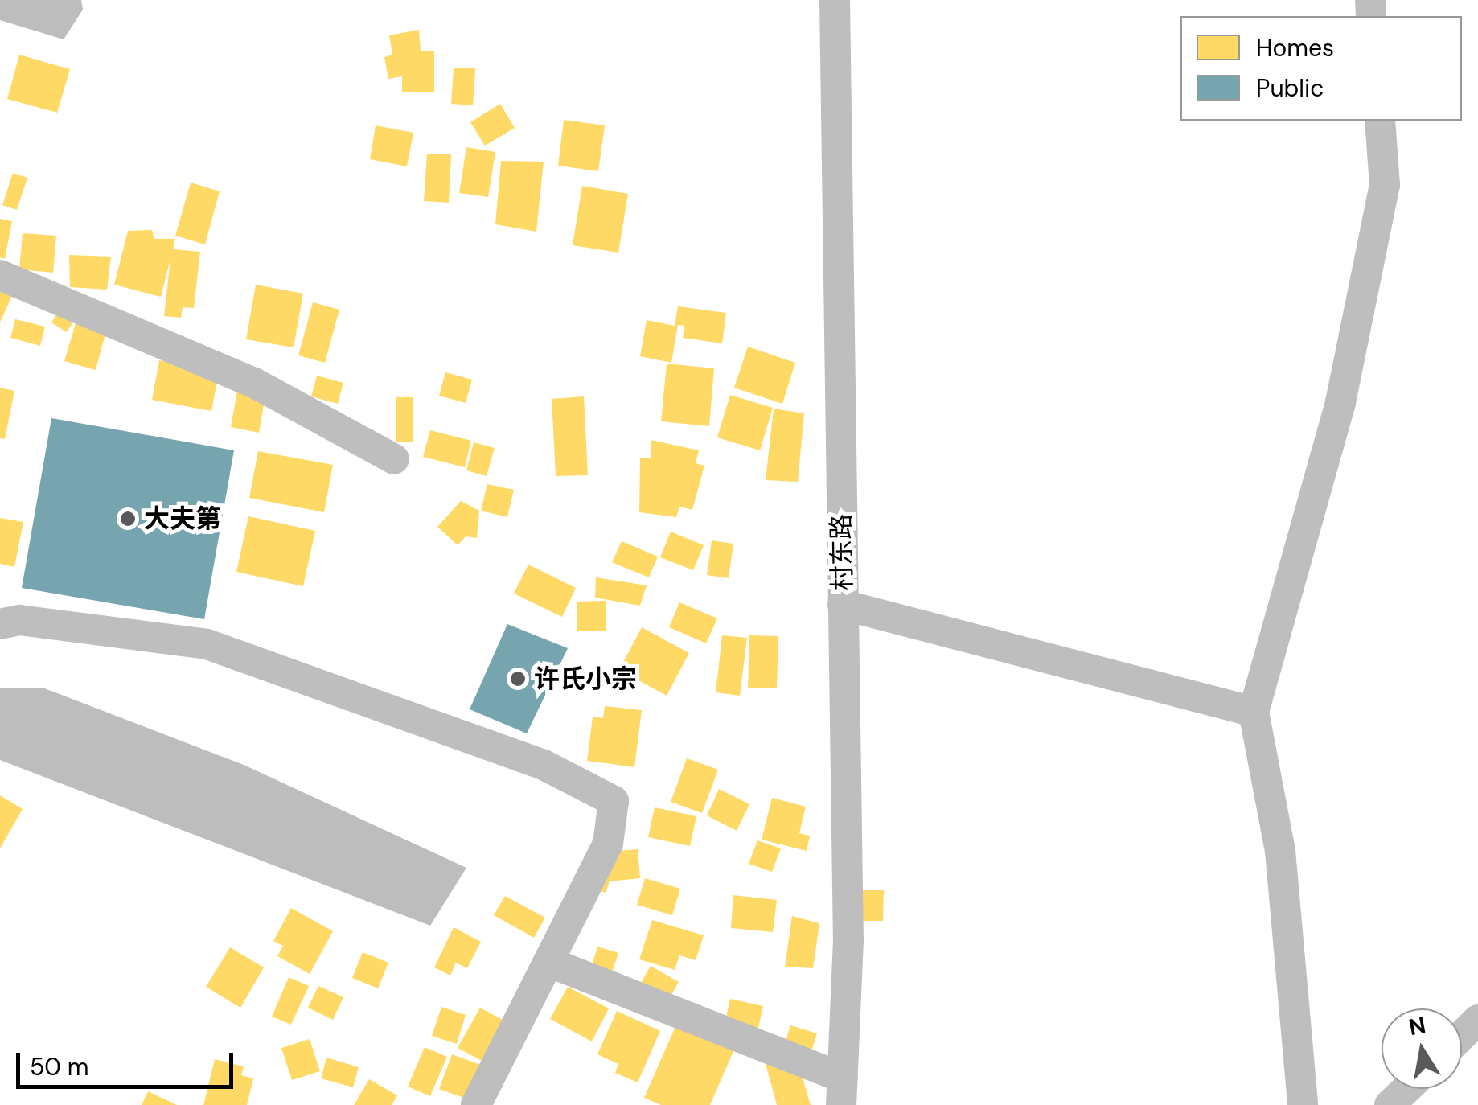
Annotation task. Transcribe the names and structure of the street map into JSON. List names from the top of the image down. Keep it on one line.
{"streets":{"street":["村东路"]},"places":["大夫第","许氏小宗"],"legend":["Homes","Public"],"scale_bar":"50 m","north":"top"}
